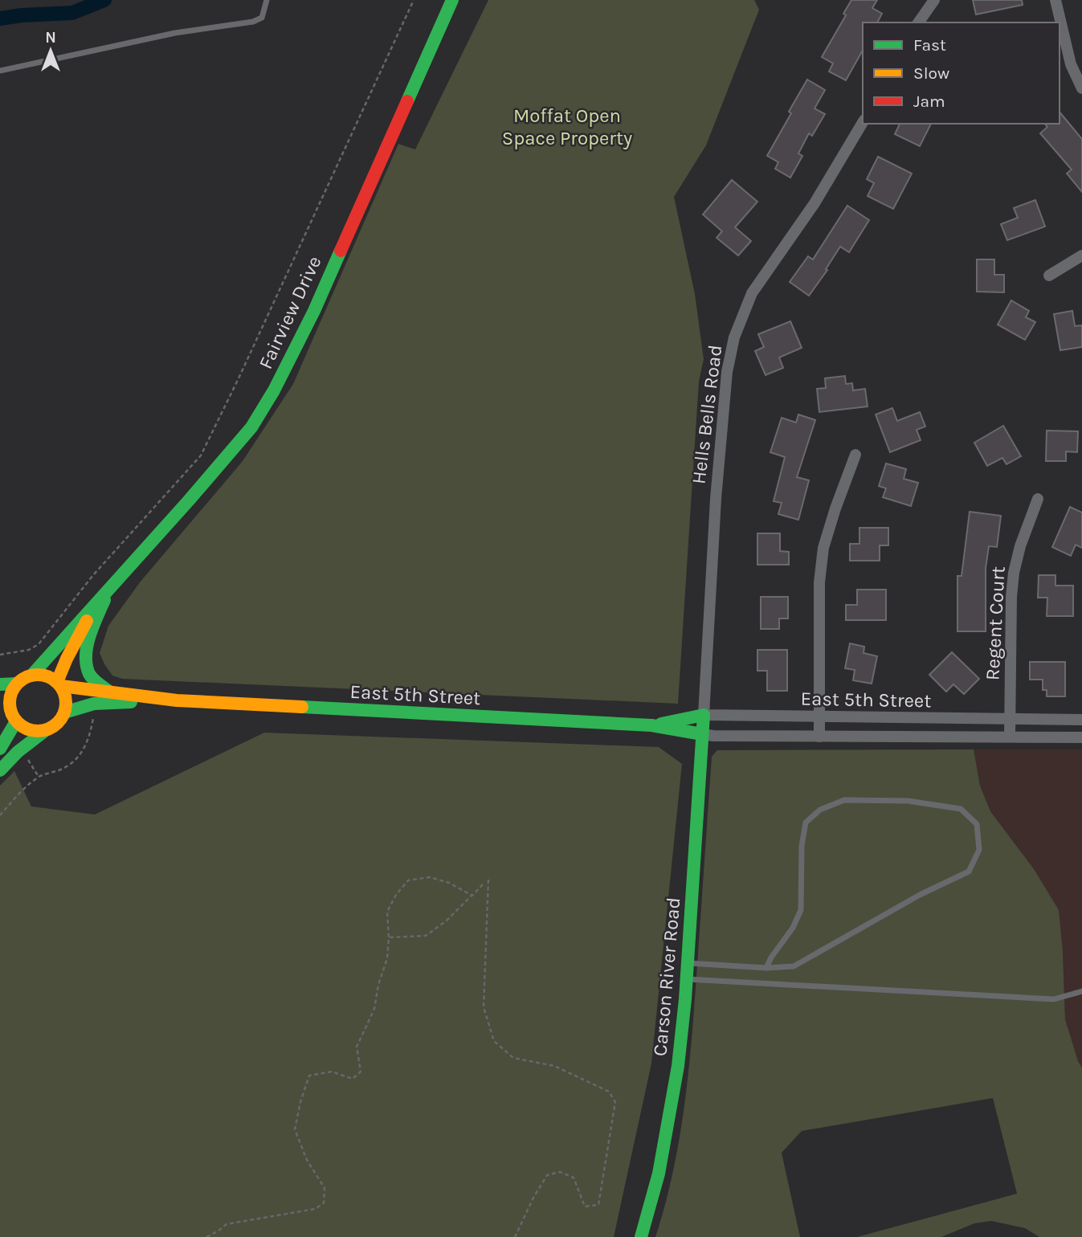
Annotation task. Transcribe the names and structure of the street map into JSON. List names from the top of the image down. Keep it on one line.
{"streets":{"street":["Fairview Drive","Hells Bells Road","Regent Court","East 5th Street","Carson River Road"]},"crossings":[["Fairview Drive","East 5th Street"],["Hells Bells Road","East 5th Street"],["Hells Bells Road","Carson River Road"],["Regent Court","East 5th Street"],["East 5th Street","Carson River Road"]],"parks":["Moffat Open Space Property"],"legend":["Fast","Slow","Jam"],"north":"top"}
